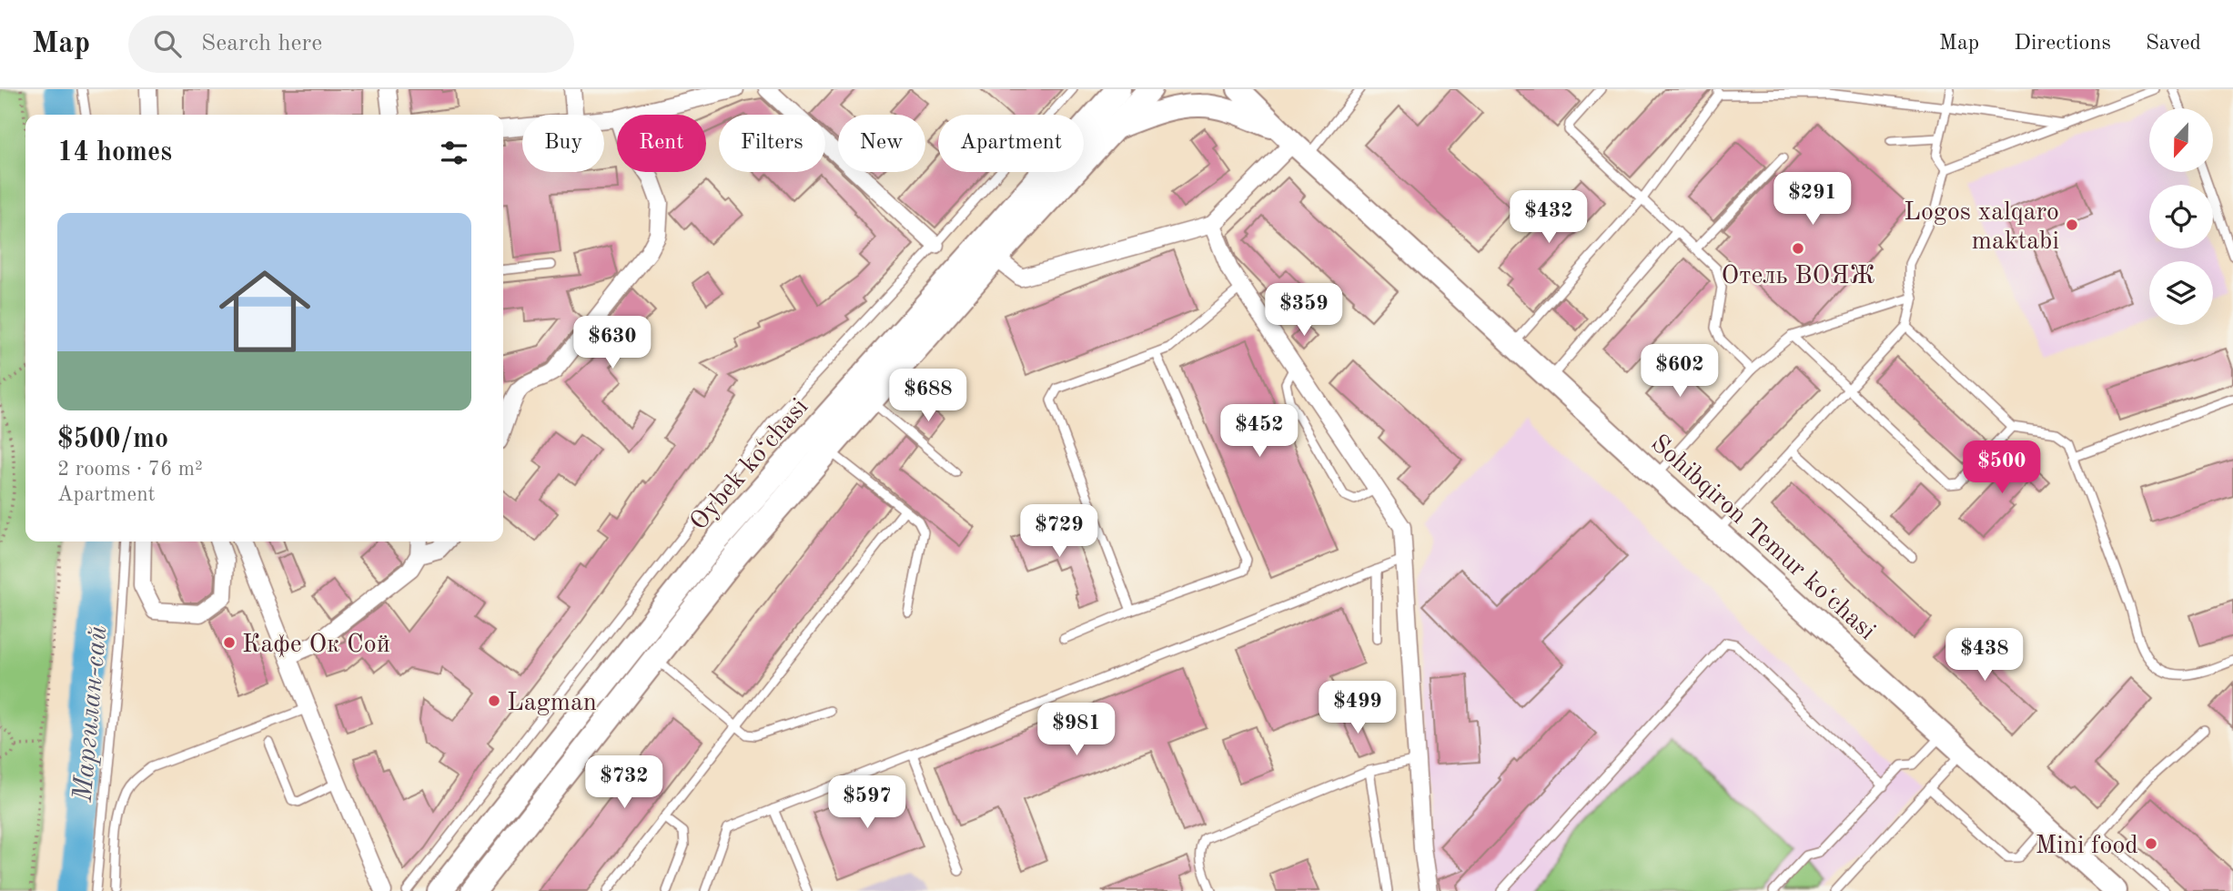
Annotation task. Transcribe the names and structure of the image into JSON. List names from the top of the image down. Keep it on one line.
{"streets":{"main road":["Oybek ko‘chasi","Sohibqiron Temur koʻchasi"]},"water":["Маргилан-сай"],"places":["Logos xalqaro maktabi","Отель ВОЯЖ","Кафе Ок Сой","Lagman","Mini food"],"north":"bottom","page":{"header":"Map","search":"Search here","nav":["Map","Directions","Saved"],"chip":["Buy","Rent","Filters","New","Apartment"],"heading":"14 homes","price":["$291","$432","$359","$630","$602","$688","$452","$500","$729","$438","$499","$981","$732","$597"],"list":[{"name":"$500/mo","note":"2 rooms · 76 m² · Apartment"}]}}
